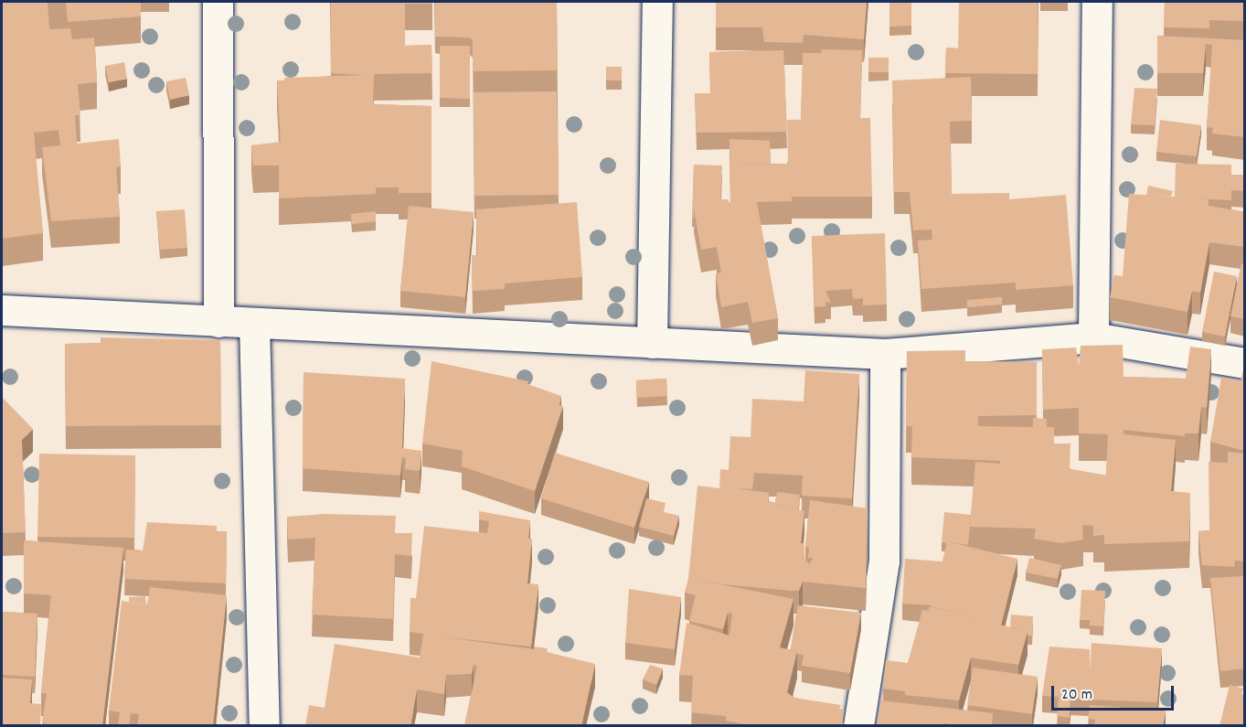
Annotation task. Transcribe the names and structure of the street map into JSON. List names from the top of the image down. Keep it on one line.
{"scale_bar":"20 m"}
